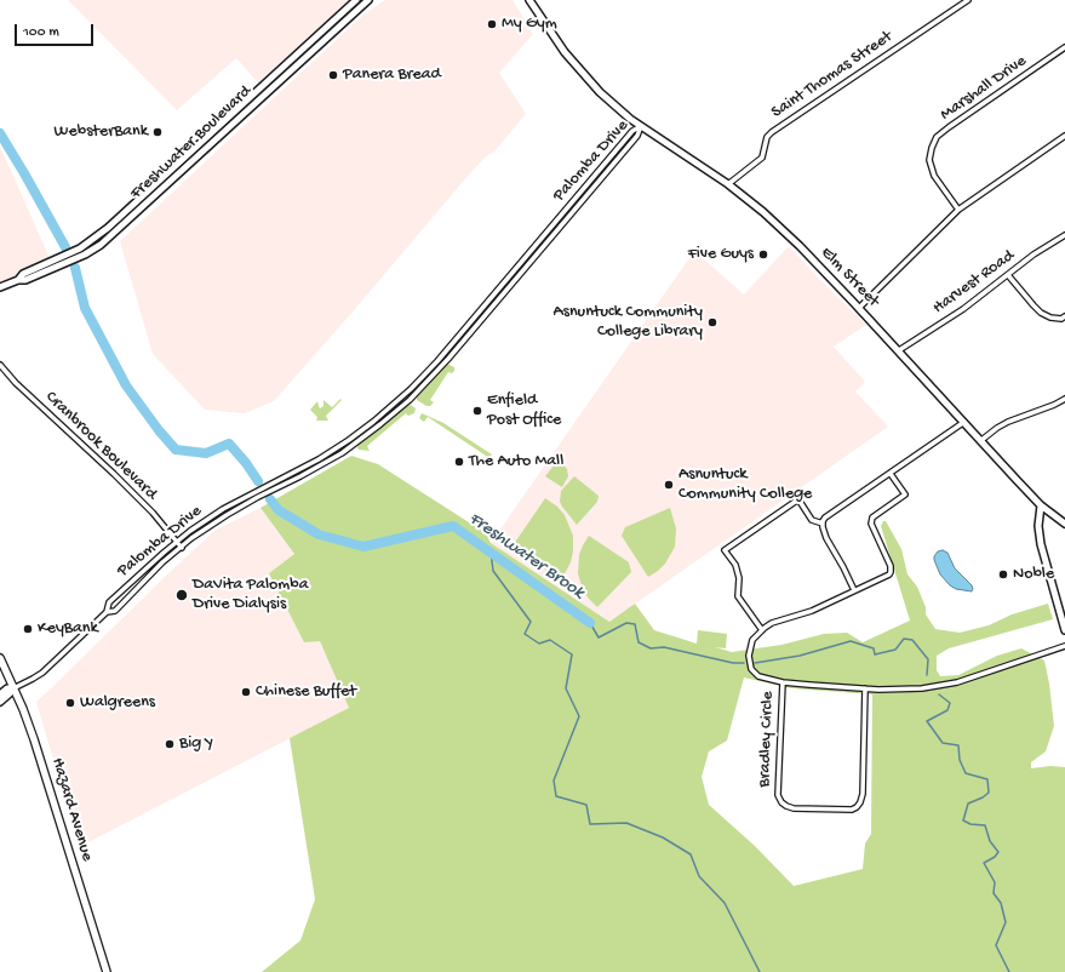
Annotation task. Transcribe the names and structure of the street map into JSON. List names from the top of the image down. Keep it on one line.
{"streets":{"main road":["Hazard Avenue"],"street":["Saint Thomas Street","Marshall Drive","Freshwater Boulevard","Palomba Drive","Elm Street","Harvest Road","Cranbrook Boulevard","Bradley Circle"]},"crossings":[["Saint Thomas Street","Elm Street"],["Palomba Drive","Elm Street"],["Palomba Drive","Cranbrook Boulevard"],["Palomba Drive","Hazard Avenue"],["Elm Street","Harvest Road"]],"water":["Freshwater Brook"],"places":["My Gym","Panera Bread","WebsterBank","Five Guys","Asnuntuck Community College Library","Enfield Post Office","The Auto Mall","Asnuntuck Community College","Noble","DaVita Palomba Drive Dialysis","KeyBank","Chinese Buffet","Walgreens","Big Y"],"scale_bar":"100 m"}
